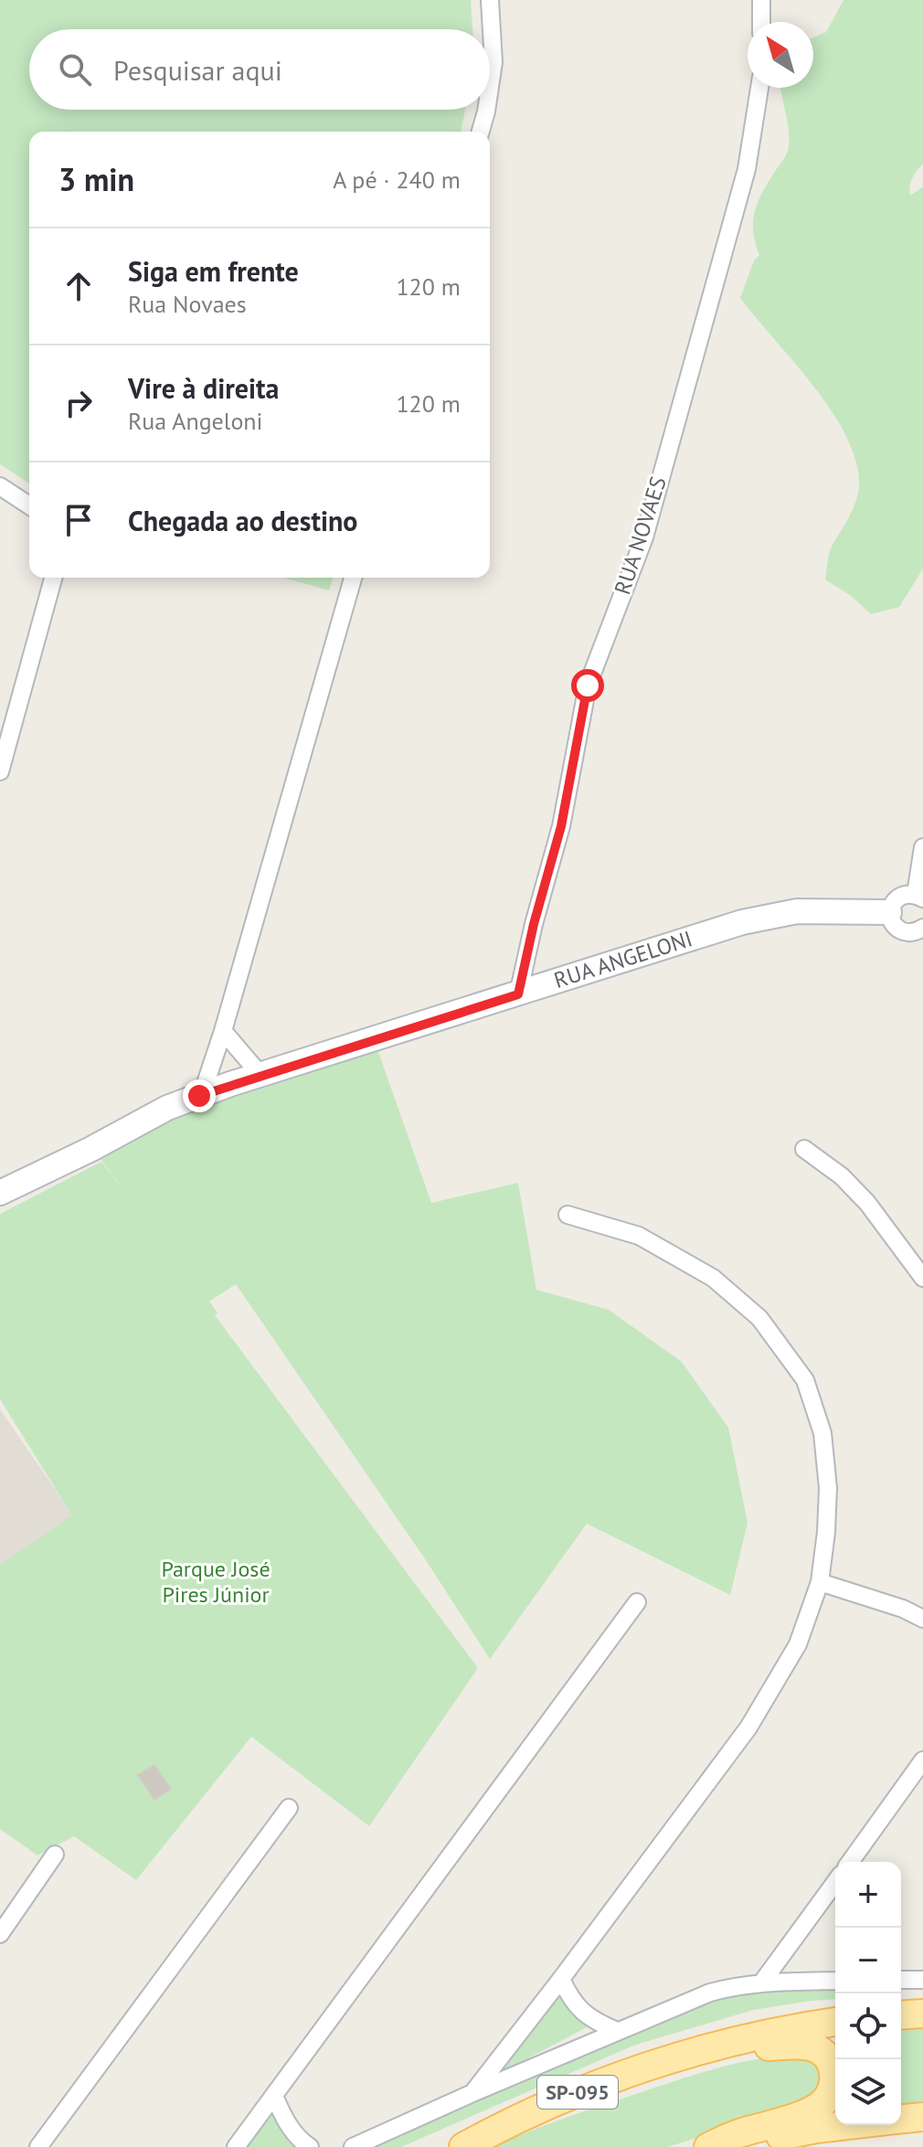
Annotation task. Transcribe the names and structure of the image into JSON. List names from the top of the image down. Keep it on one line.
{"streets":{"main road":["SP-095"],"street":["RUA NOVAES","RUA ANGELONI"]},"crossings":[["RUA NOVAES","RUA ANGELONI"]],"parks":["Parque José Pires Júnior"],"north":"top left","page":{"search":"Pesquisar aqui","heading":["3 min","A pé · 240 m"],"list":[["Siga em frente","Rua Novaes","120 m"],["Vire à direita","Rua Angeloni","120 m"],"Chegada ao destino"],"map_buttons":["+","−"]}}
